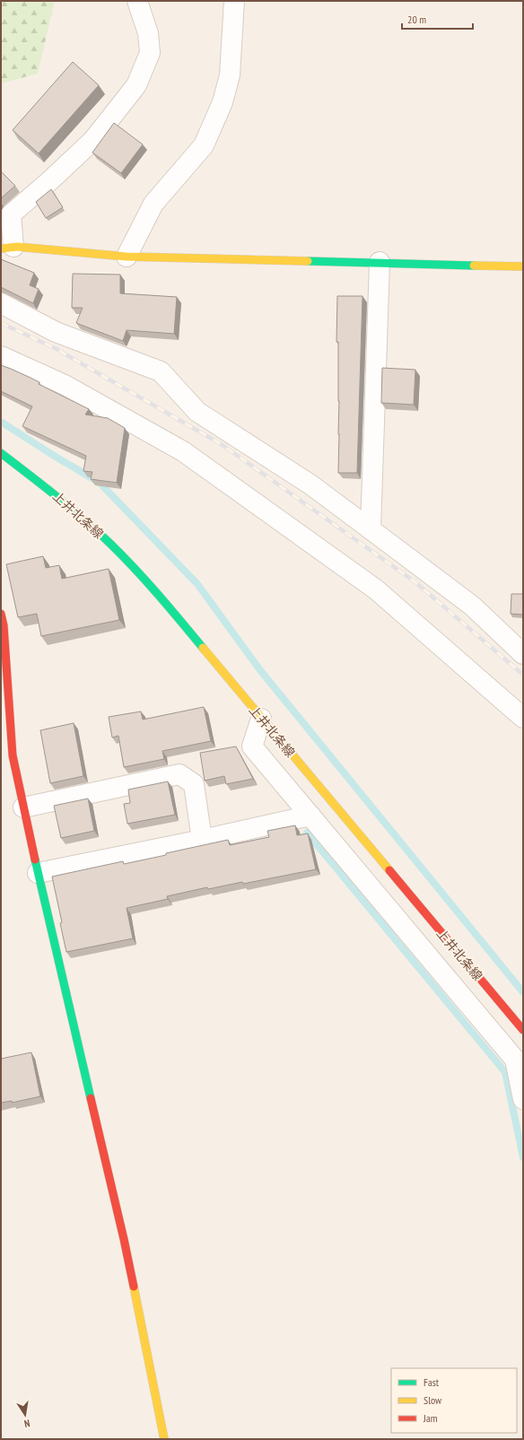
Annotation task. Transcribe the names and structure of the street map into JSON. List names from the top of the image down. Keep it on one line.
{"streets":{"street":["上井北条線"]},"legend":["Fast","Slow","Jam"],"scale_bar":"20 m","north":"bottom"}
